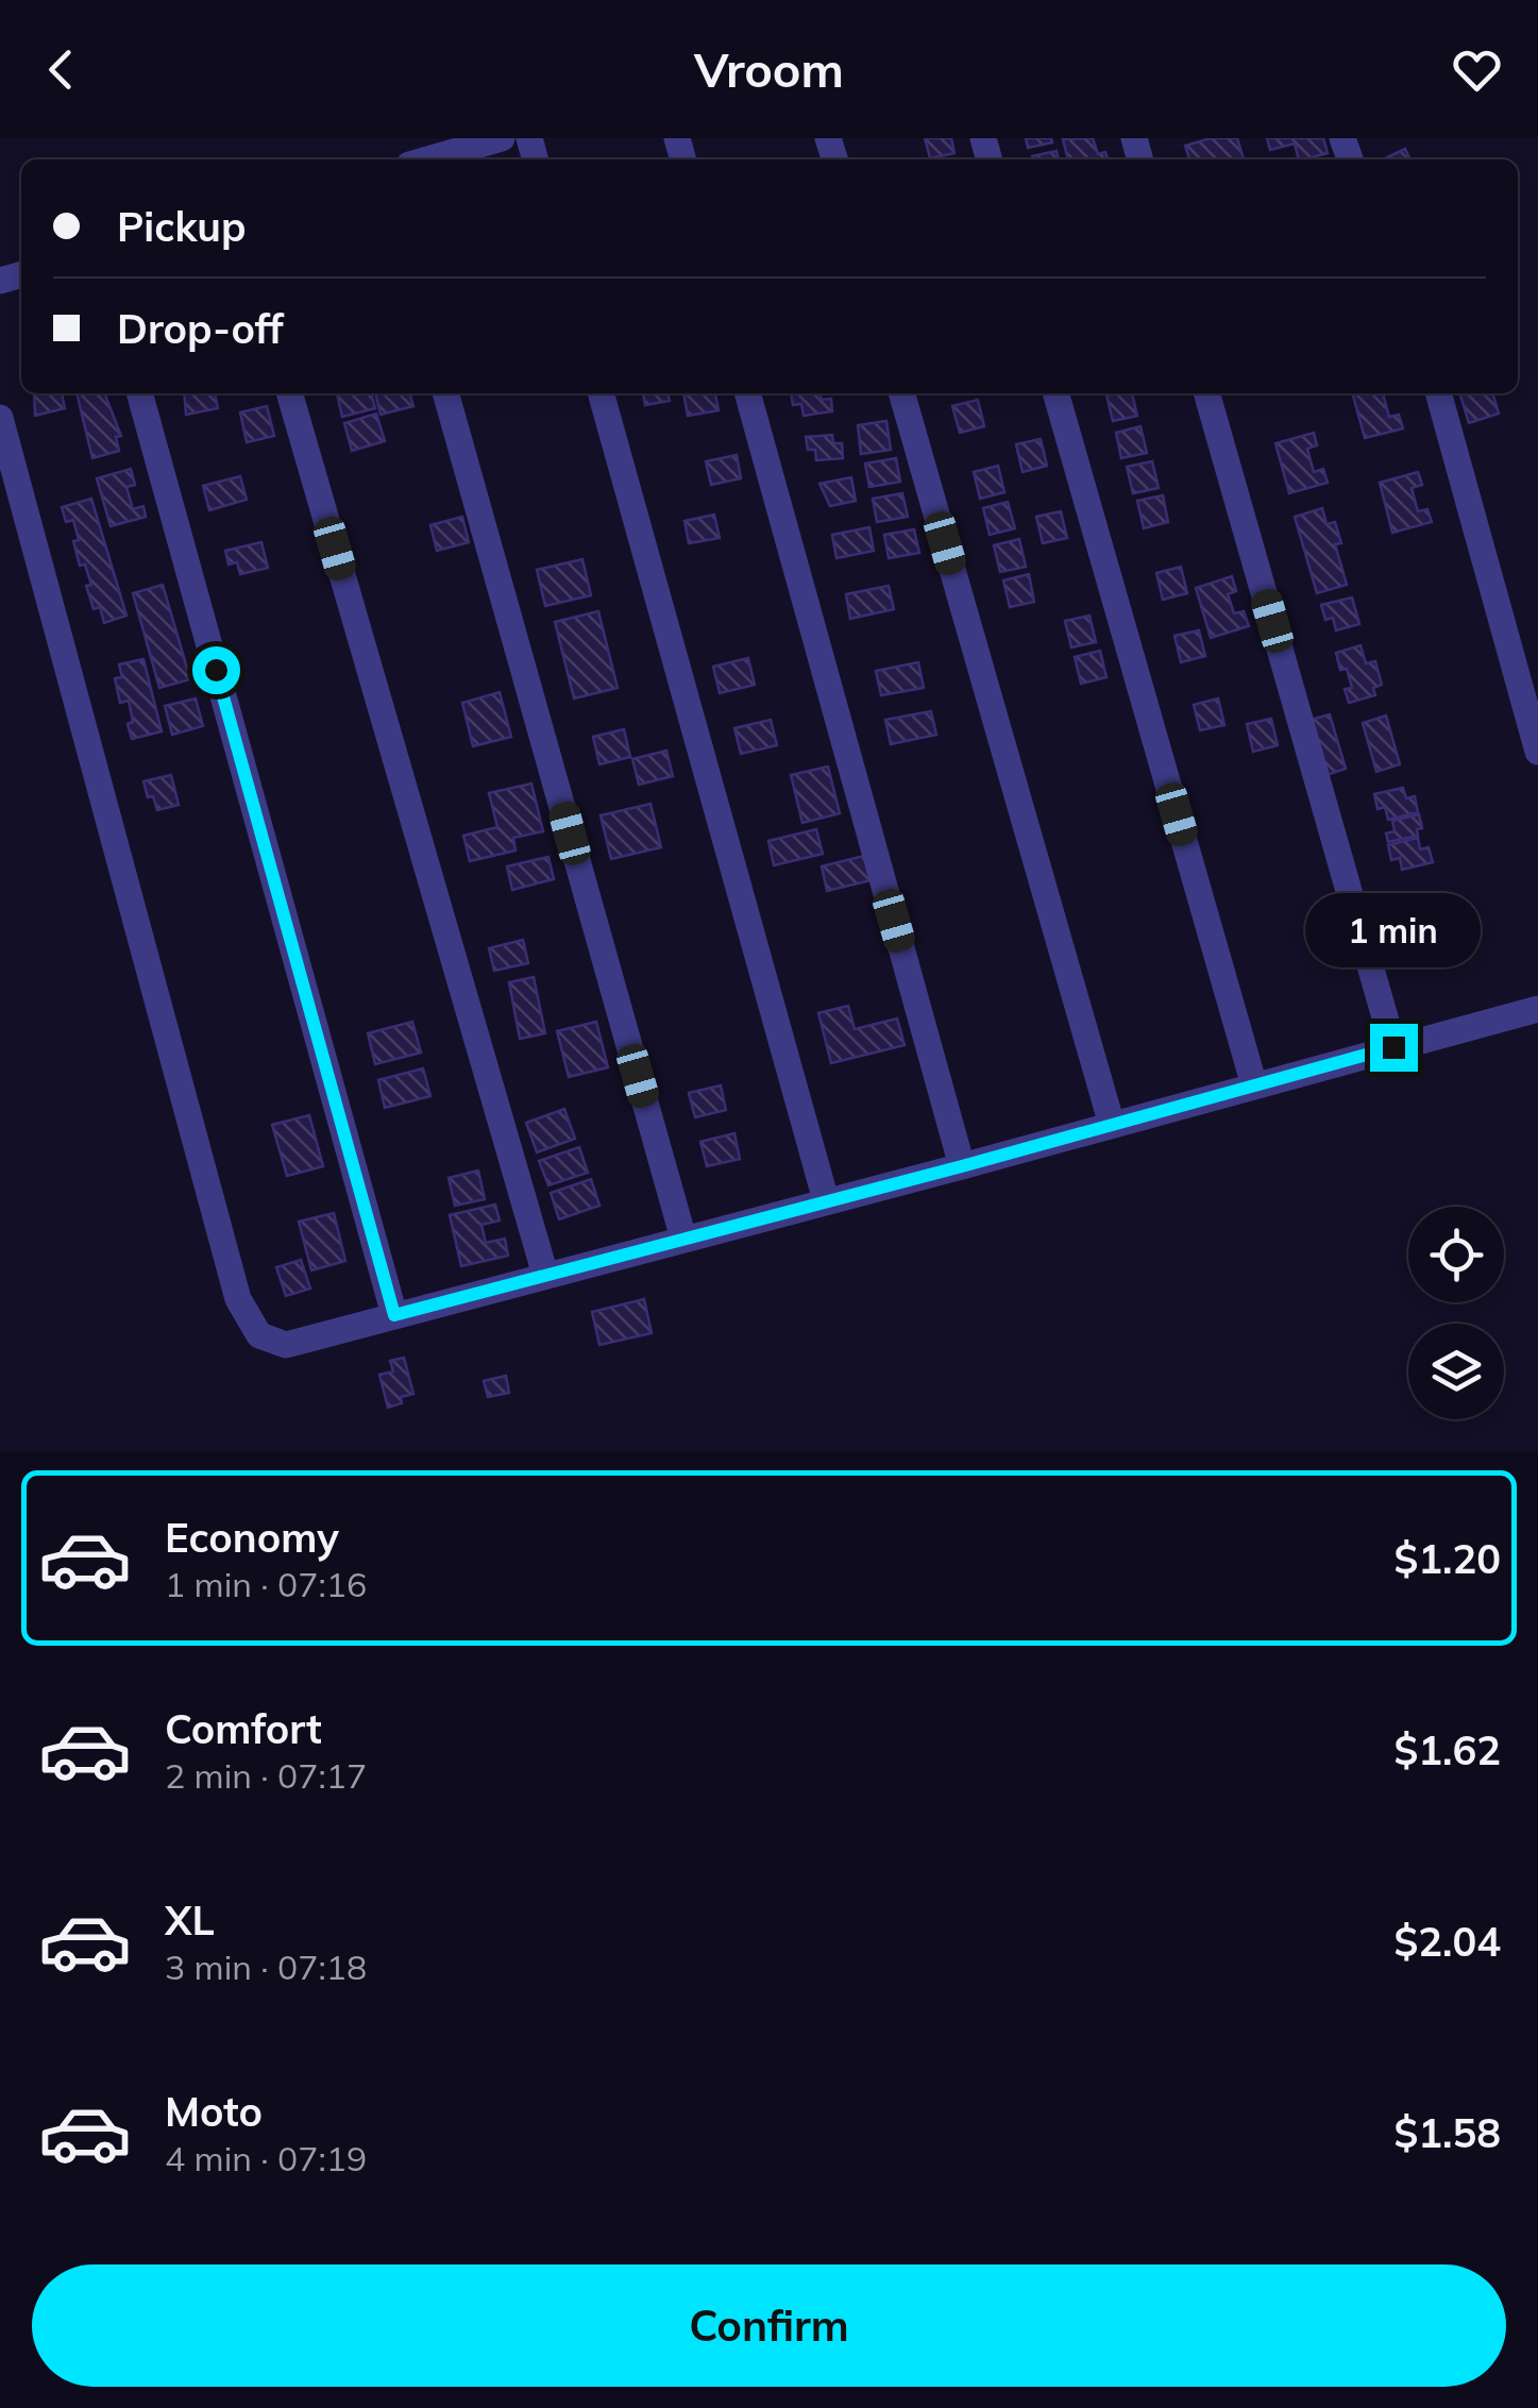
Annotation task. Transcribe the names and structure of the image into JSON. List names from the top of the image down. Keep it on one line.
{"page":{"header":"Vroom","banner":["Pickup","Drop-off"],"bubble":"1 min","list":[{"name":"Economy","note":"1 min · 07:16","value":"$1.20"},{"name":"Comfort","note":"2 min · 07:17","value":"$1.62"},{"name":"XL","note":"3 min · 07:18","value":"$2.04"},{"name":"Moto","note":"4 min · 07:19","value":"$1.58"}],"buttons":"Confirm"}}
